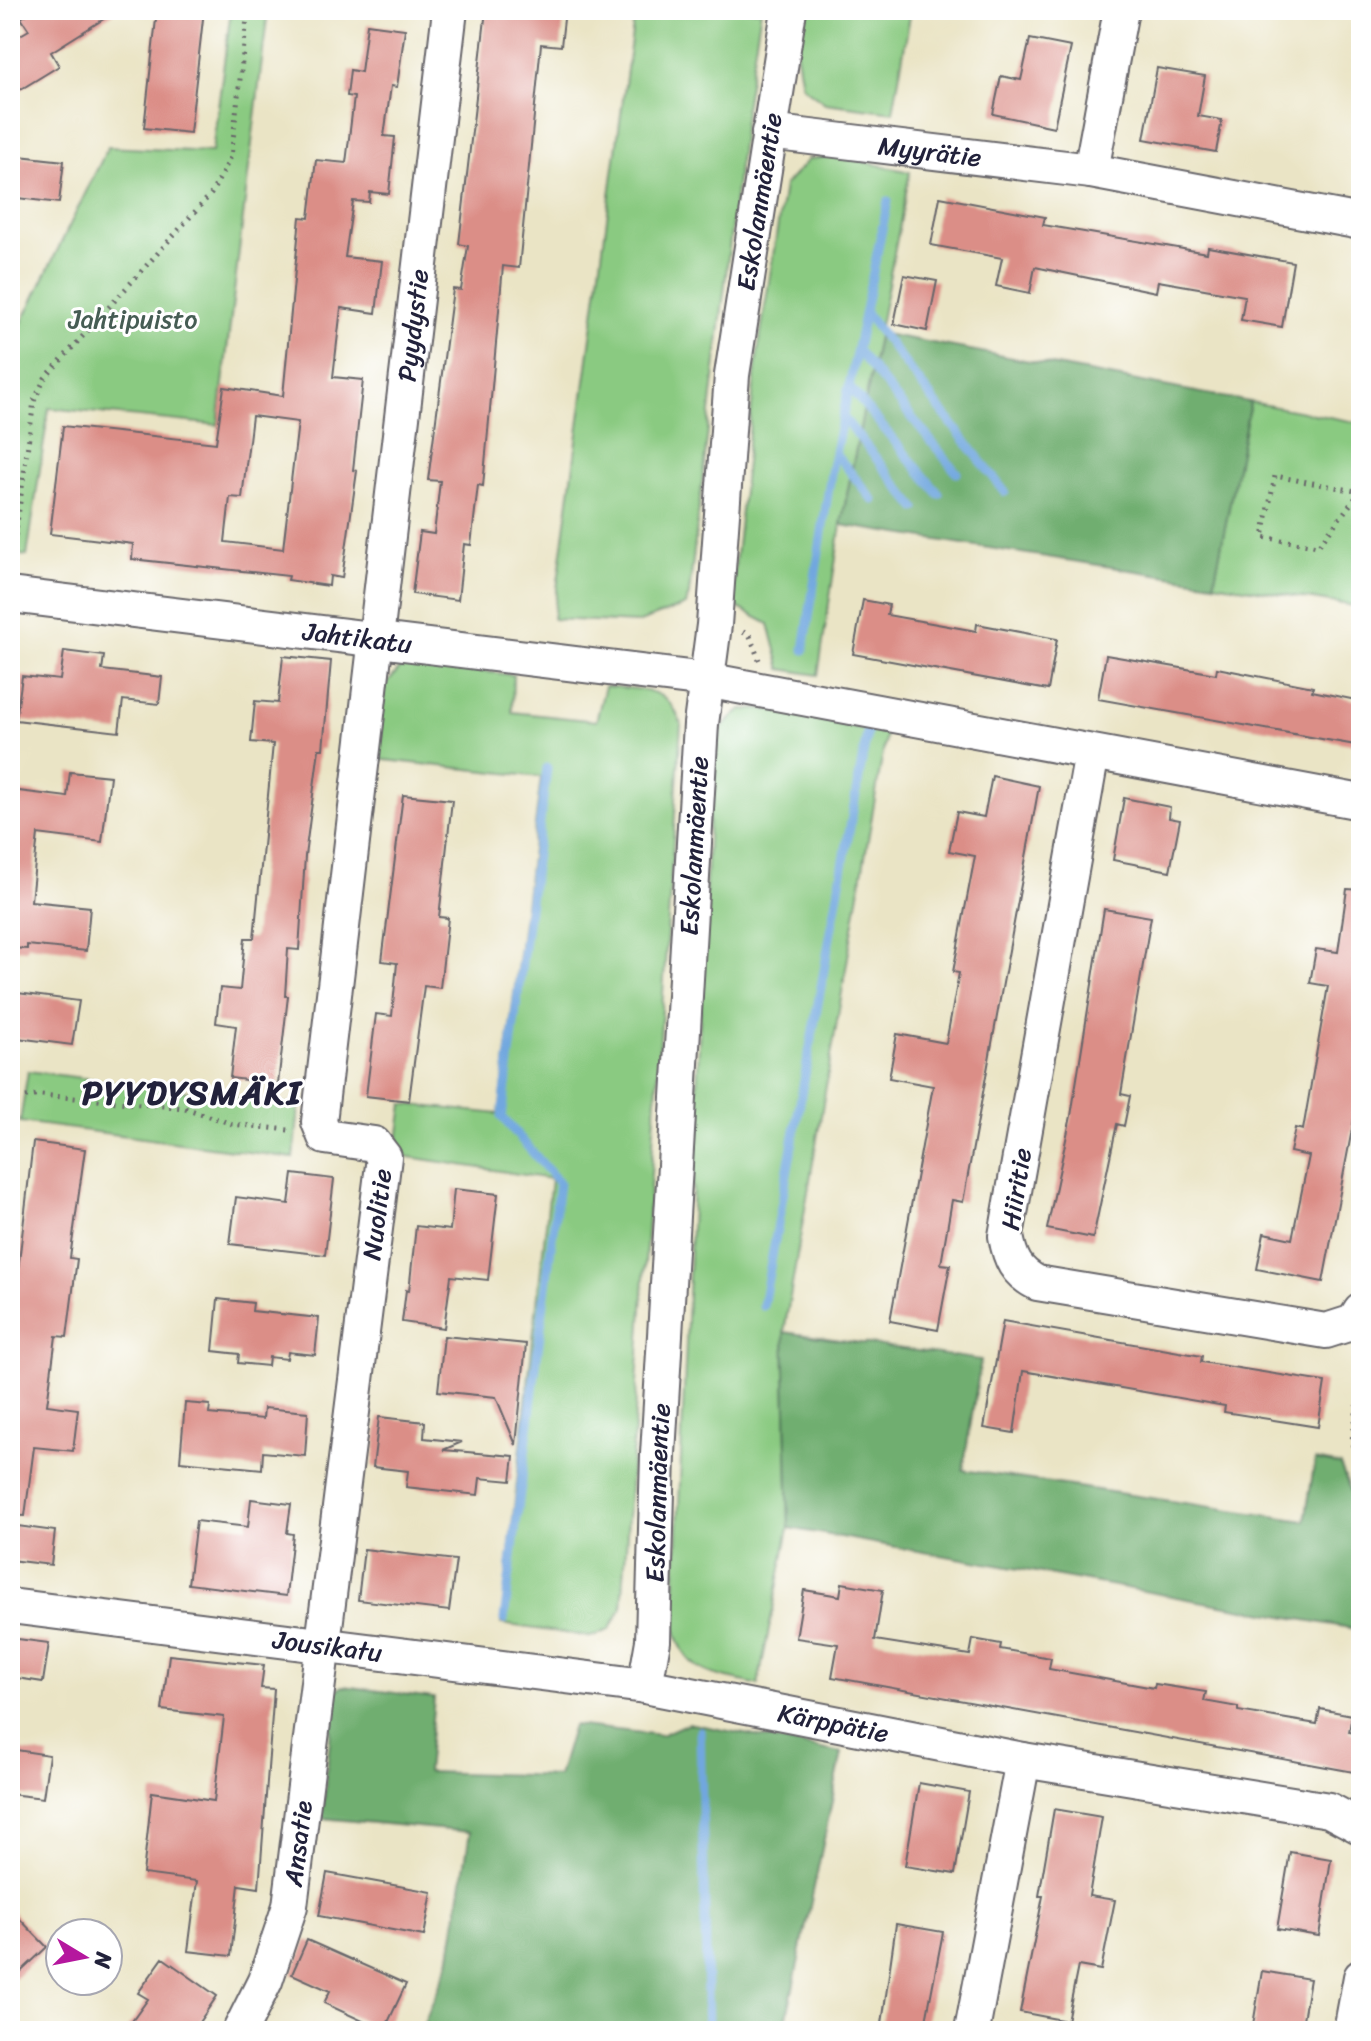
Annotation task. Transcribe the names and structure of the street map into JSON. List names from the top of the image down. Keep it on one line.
{"streets":{"street":["Myyrätie","Eskolanmäentie","Pyydystie","Jahtikatu","Hiiritie","Nuolitie","Jousikatu","Kärppätie","Ansatie"]},"crossings":[["Myyrätie","Eskolanmäentie"],["Eskolanmäentie","Jahtikatu"],["Eskolanmäentie","Jousikatu"],["Eskolanmäentie","Kärppätie"],["Pyydystie","Jahtikatu"],["Nuolitie","Jousikatu"],["Nuolitie","Ansatie"],["Jousikatu","Kärppätie"],["Jousikatu","Ansatie"]],"districts":["PYYDYSMÄKI"],"parks":["Jahtipuisto"],"north":"right"}
